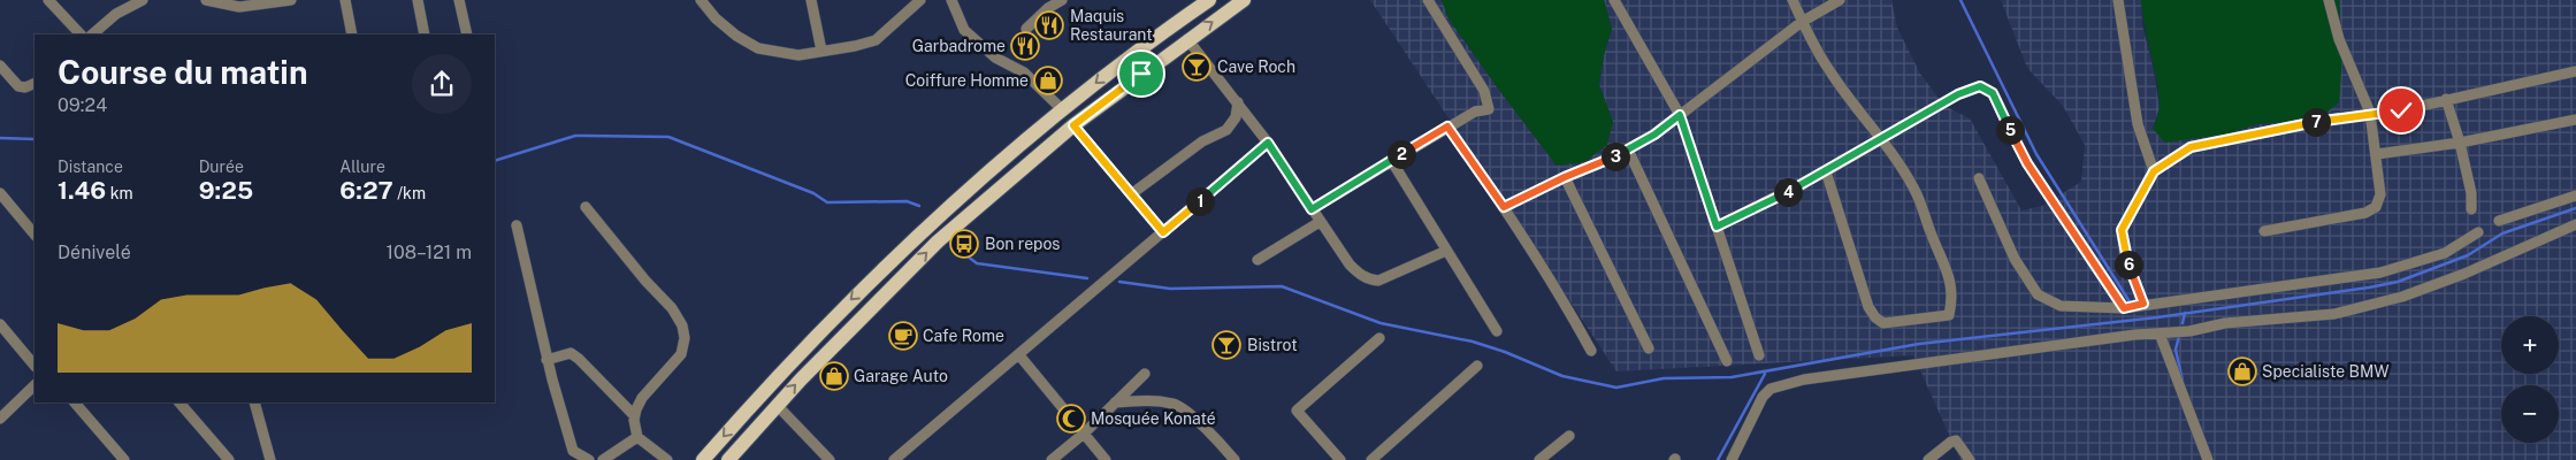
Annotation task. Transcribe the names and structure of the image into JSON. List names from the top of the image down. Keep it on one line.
{"places":{"restaurant":["Maquis Restaurant","Garbadrome"],"bar":["Cave Roch","Bistrot"],"shop":["Coiffure Homme","Specialiste BMW","Garage Auto"],"bus stop":["Bon repos"],"cafe":["Cafe Rome"],"mosque":["Mosquée Konaté"]},"page":{"heading":["Course du matin","09:24"],"pins":["7","5","2","3","4","1","6"],"stats":[["Distance","1.46 km"],["Durée","9:25"],["Allure","6:27 /km"]],"chart":["Dénivelé","108–121 m"],"map_buttons":["+","−"]}}
